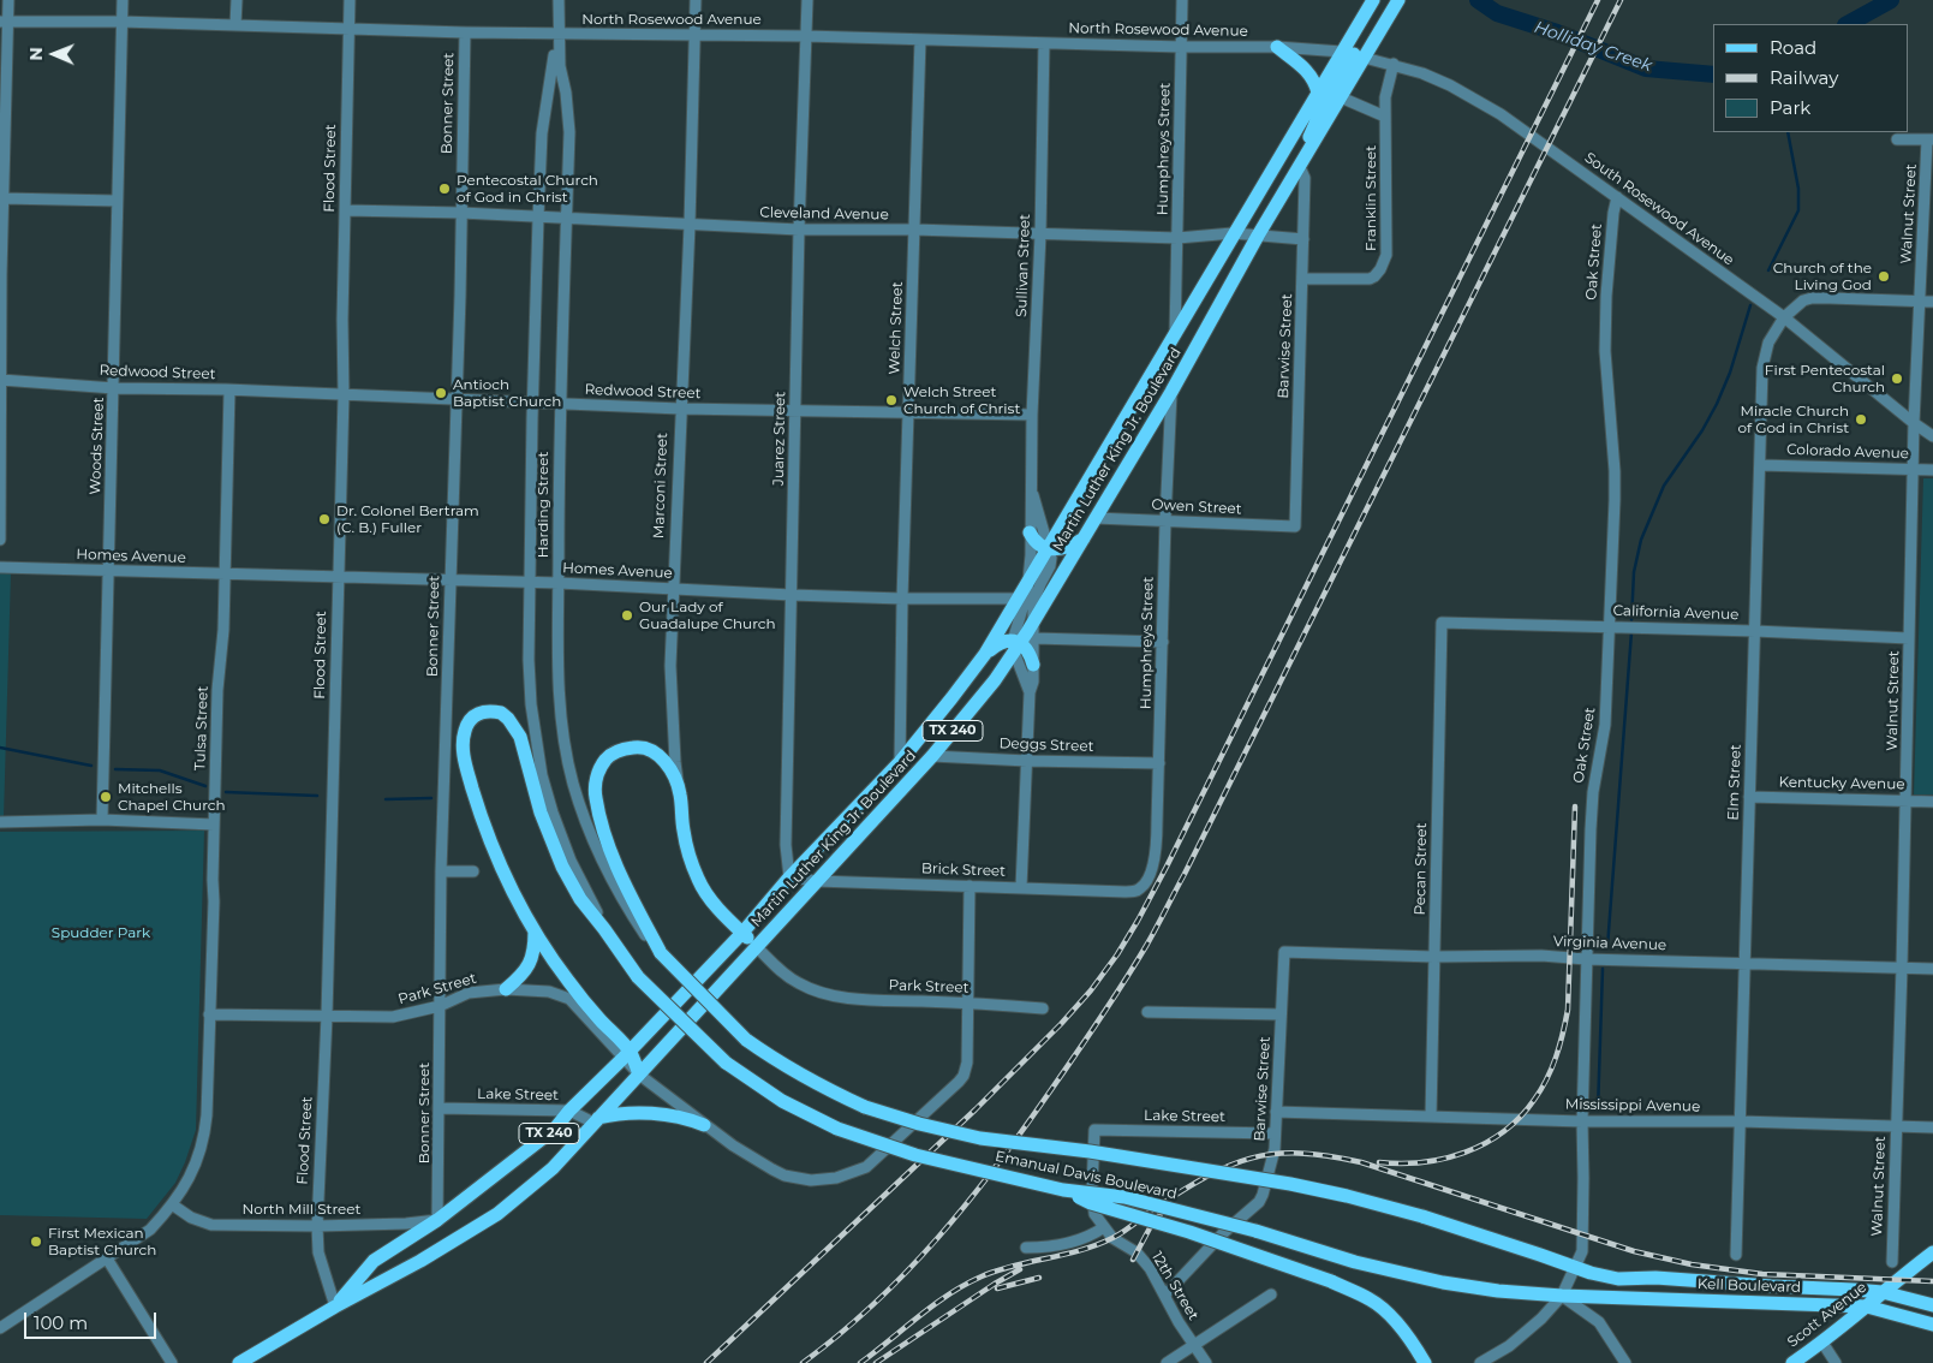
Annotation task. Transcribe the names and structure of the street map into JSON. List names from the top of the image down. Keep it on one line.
{"streets":{"main road":["Martin Luther King Jr. Boulevard","Marconi Street","TX 240","Emanual Davis Boulevard","Kell Boulevard","Scott Avenue"],"street":["North Rosewood Avenue","Bonner Street","Humphreys Street","Flood Street","Franklin Street","South Rosewood Avenue","Cleveland Avenue","Walnut Street","Oak Street","Sullivan Street","Welch Street","Barwise Street","Redwood Street","Juarez Street","Woods Street","Colorado Avenue","Harding Street","Owen Street","Homes Avenue","California Avenue","Tulsa Street","Deggs Street","Elm Street","Kentucky Avenue","Pecan Street","Brick Street","Virginia Avenue","Park Street","Lake Street","Mississippi Avenue","North Mill Street","12th Street"]},"crossings":[["North Rosewood Avenue","Bonner Street"],["North Rosewood Avenue","Humphreys Street"],["North Rosewood Avenue","Flood Street"],["North Rosewood Avenue","South Rosewood Avenue"],["North Rosewood Avenue","Sullivan Street"],["North Rosewood Avenue","Welch Street"],["North Rosewood Avenue","Juarez Street"],["North Rosewood Avenue","Woods Street"],["North Rosewood Avenue","Martin Luther King Jr. Boulevard"],["North Rosewood Avenue","Marconi Street"],["North Rosewood Avenue","Harding Street"],["Bonner Street","Cleveland Avenue"],["Bonner Street","Redwood Street"],["Bonner Street","Martin Luther King Jr. Boulevard"],["Bonner Street","Homes Avenue"],["Bonner Street","Park Street"],["Bonner Street","Lake Street"],["Bonner Street","North Mill Street"],["Humphreys Street","Cleveland Avenue"],["Humphreys Street","Martin Luther King Jr. Boulevard"],["Humphreys Street","Owen Street"],["Humphreys Street","Deggs Street"],["Humphreys Street","Brick Street"],["Flood Street","Cleveland Avenue"],["Flood Street","Redwood Street"],["Flood Street","Martin Luther King Jr. Boulevard"],["Flood Street","Homes Avenue"],["Flood Street","Park Street"],["Flood Street","North Mill Street"],["Franklin Street","South Rosewood Avenue"],["Franklin Street","Barwise Street"],["South Rosewood Avenue","Walnut Street"],["South Rosewood Avenue","Oak Street"],["South Rosewood Avenue","Martin Luther King Jr. Boulevard"],["South Rosewood Avenue","Elm Street"],["Cleveland Avenue","Sullivan Street"],["Cleveland Avenue","Welch Street"],["Cleveland Avenue","Barwise Street"],["Cleveland Avenue","Juarez Street"],["Cleveland Avenue","Martin Luther King Jr. Boulevard"],["Cleveland Avenue","Marconi Street"],["Cleveland Avenue","Harding Street"],["Walnut Street","Colorado Avenue"],["Walnut Street","California Avenue"],["Walnut Street","Kentucky Avenue"],["Walnut Street","Virginia Avenue"],["Walnut Street","Mississippi Avenue"],["Oak Street","California Avenue"],["Oak Street","Virginia Avenue"],["Oak Street","Mississippi Avenue"],["Oak Street","Emanual Davis Boulevard"],["Oak Street","Kell Boulevard"],["Sullivan Street","Redwood Street"],["Sullivan Street","Martin Luther King Jr. Boulevard"],["Sullivan Street","Deggs Street"],["Sullivan Street","Brick Street"],["Welch Street","Redwood Street"],["Welch Street","Martin Luther King Jr. Boulevard"],["Welch Street","Homes Avenue"],["Barwise Street","Martin Luther King Jr. Boulevard"],["Barwise Street","Owen Street"],["Barwise Street","Virginia Avenue"],["Barwise Street","Lake Street"],["Barwise Street","Mississippi Avenue"],["Barwise Street","12th Street"],["Redwood Street","Juarez Street"],["Redwood Street","Woods Street"],["Redwood Street","Marconi Street"],["Redwood Street","Harding Street"],["Redwood Street","Tulsa Street"],["Juarez Street","Martin Luther King Jr. Boulevard"],["Juarez Street","Homes Avenue"],["Juarez Street","Brick Street"],["Woods Street","Homes Avenue"],["Martin Luther King Jr. Boulevard","Marconi Street"],["Martin Luther King Jr. Boulevard","Owen Street"],["Martin Luther King Jr. Boulevard","Homes Avenue"],["Martin Luther King Jr. Boulevard","Deggs Street"],["Martin Luther King Jr. Boulevard","Brick Street"],["Martin Luther King Jr. Boulevard","Park Street"],["Martin Luther King Jr. Boulevard","Lake Street"],["Martin Luther King Jr. Boulevard","North Mill Street"],["Colorado Avenue","Elm Street"],["Marconi Street","Homes Avenue"],["Marconi Street","Park Street"],["Marconi Street","Emanual Davis Boulevard"],["Harding Street","Homes Avenue"],["Harding Street","Emanual Davis Boulevard"],["Homes Avenue","Tulsa Street"],["California Avenue","Elm Street"],["California Avenue","Pecan Street"],["Tulsa Street","Park Street"],["Tulsa Street","North Mill Street"],["Elm Street","Kentucky Avenue"],["Elm Street","Virginia Avenue"],["Elm Street","Mississippi Avenue"],["Pecan Street","Virginia Avenue"],["Pecan Street","Mississippi Avenue"],["Lake Street","12th Street"],["Emanual Davis Boulevard","Kell Boulevard"],["Kell Boulevard","Scott Avenue"]],"water":["Holliday Creek"],"parks":["Spudder Park"],"places":["Pentecostal Church of God in Christ","Church of the Living God","First Pentecostal Church","Antioch Baptist Church","Welch Street Church of Christ","Miracle Church of God in Christ","Dr. Colonel Bertram (C. B.) Fuller","Our Lady of Guadalupe Church","Mitchells Chapel Church","First Mexican Baptist Church"],"legend":["Road","Railway","Park"],"scale_bar":"100 m","north":"left"}
